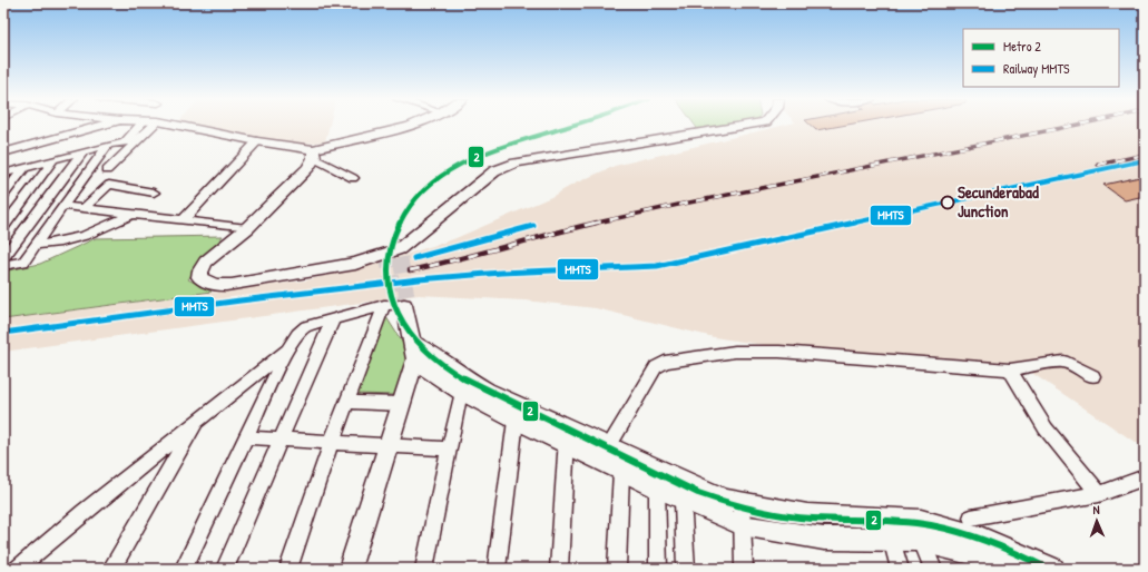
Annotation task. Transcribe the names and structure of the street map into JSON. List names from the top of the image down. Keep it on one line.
{"places":["Secunderabad Junction"],"lines":["metro line 2","rail line MMTS"],"legend":["Metro 2","Railway MMTS"],"north":"top"}
